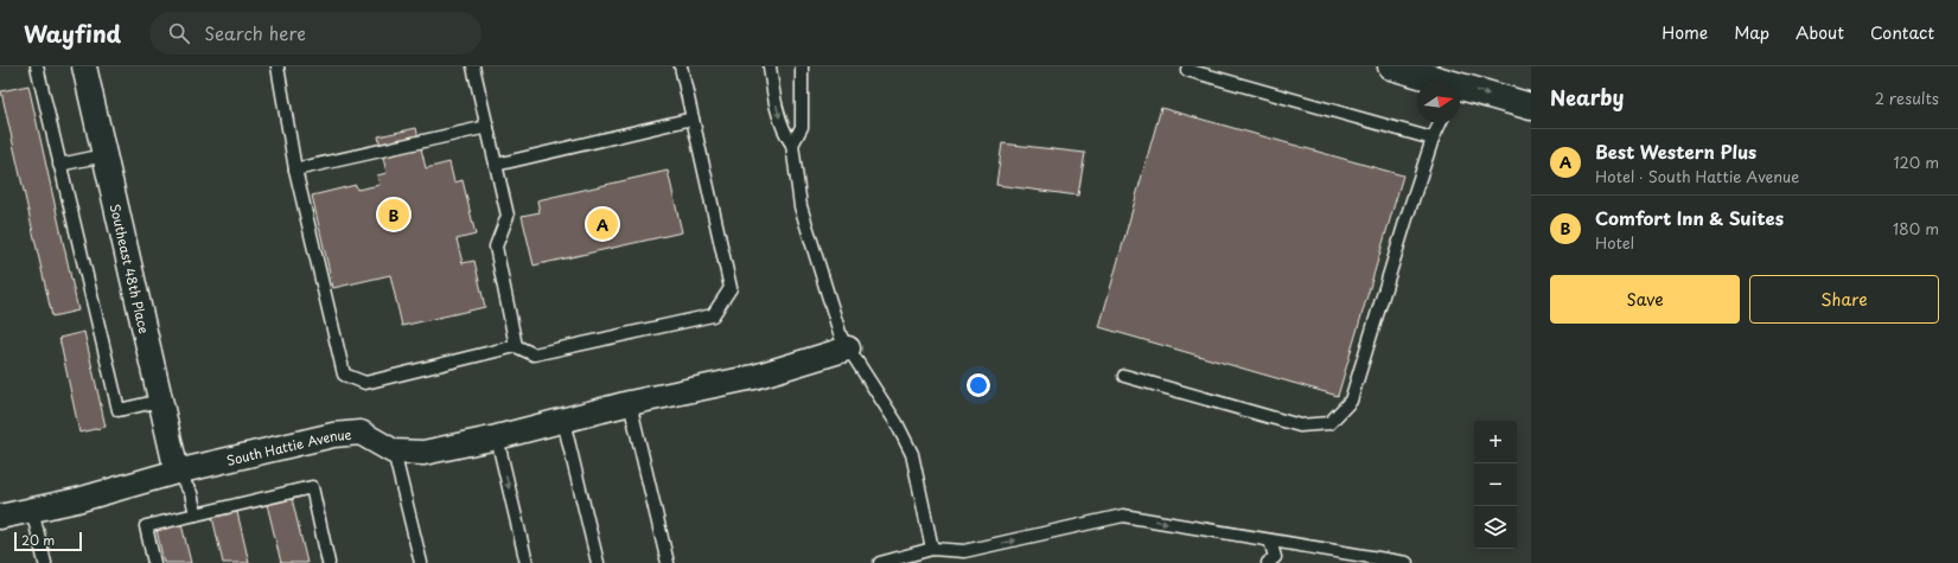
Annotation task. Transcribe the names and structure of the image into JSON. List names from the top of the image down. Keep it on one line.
{"streets":{"street":["Southeast 48th Place","South Hattie Avenue"]},"crossings":[["Southeast 48th Place","South Hattie Avenue"]],"scale_bar":"20 m","north":"right","page":{"header":"Wayfind","search":"Search here","nav":["Home","Map","About","Contact"],"heading":["Nearby","2 results"],"list":[{"mark":"A","name":"Best Western Plus","note":"Hotel · South Hattie Avenue","value":"120 m"},{"mark":"B","name":"Comfort Inn & Suites","note":"Hotel","value":"180 m"}],"pins":["B","A"],"buttons":["Save","Share"],"map_buttons":["+","−"],"scale":"20 m"}}
